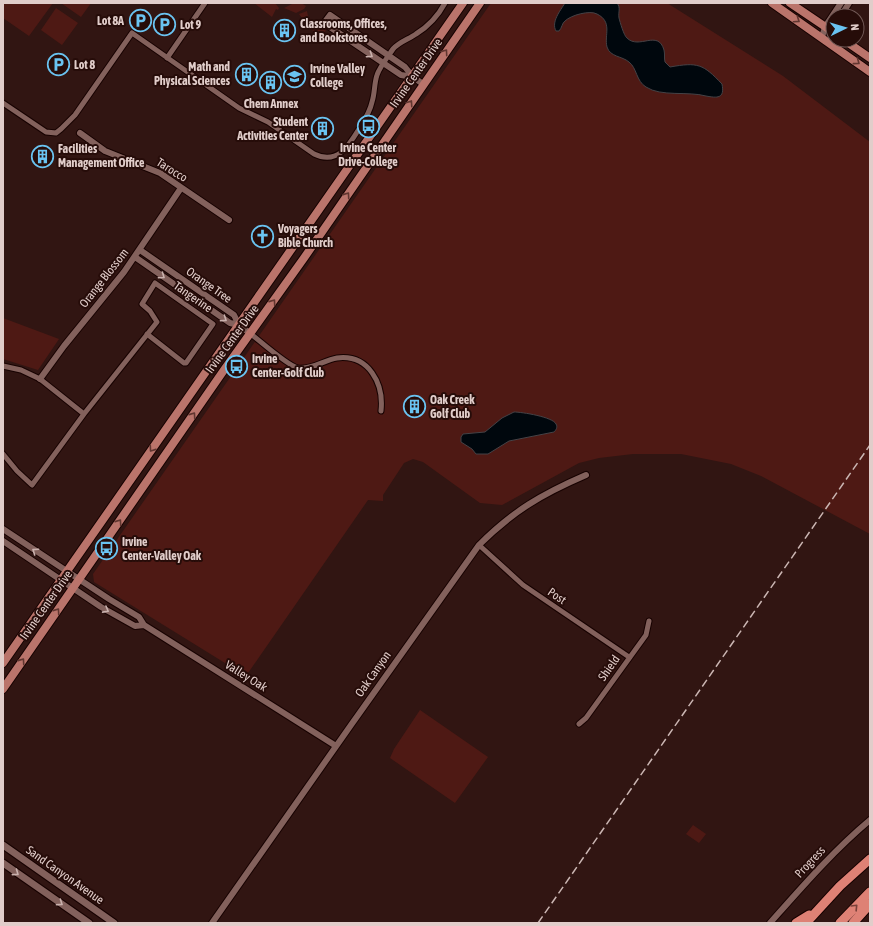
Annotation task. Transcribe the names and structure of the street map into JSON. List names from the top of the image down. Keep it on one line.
{"streets":{"main road":["Irvine Center Drive","Sand Canyon Avenue"],"street":["Tarocco","Orange Blossom","Orange Tree","Tangerine","Post","Shield","Oak Canyon","Valley Oak","Progress"]},"crossings":[["Irvine Center Drive","Orange Tree"],["Irvine Center Drive","Valley Oak"],["Tarocco","Orange Blossom"],["Orange Blossom","Orange Tree"],["Post","Shield"],["Post","Oak Canyon"],["Oak Canyon","Valley Oak"]],"places":{"parking":["Lot 8A","Lot 9","Lot 8"],"building":["Classrooms, Offices, and Bookstores","Math and Physical Sciences","Chem Annex","Student Activities Center","Facilities Management Office","Oak Creek Golf Club"],"school or university":["Irvine Valley College"],"bus stop":["Irvine Center Drive-College","Irvine Center-Golf Club","Irvine Center-Valley Oak"],"church":["Voyagers Bible Church"]},"north":"right"}
